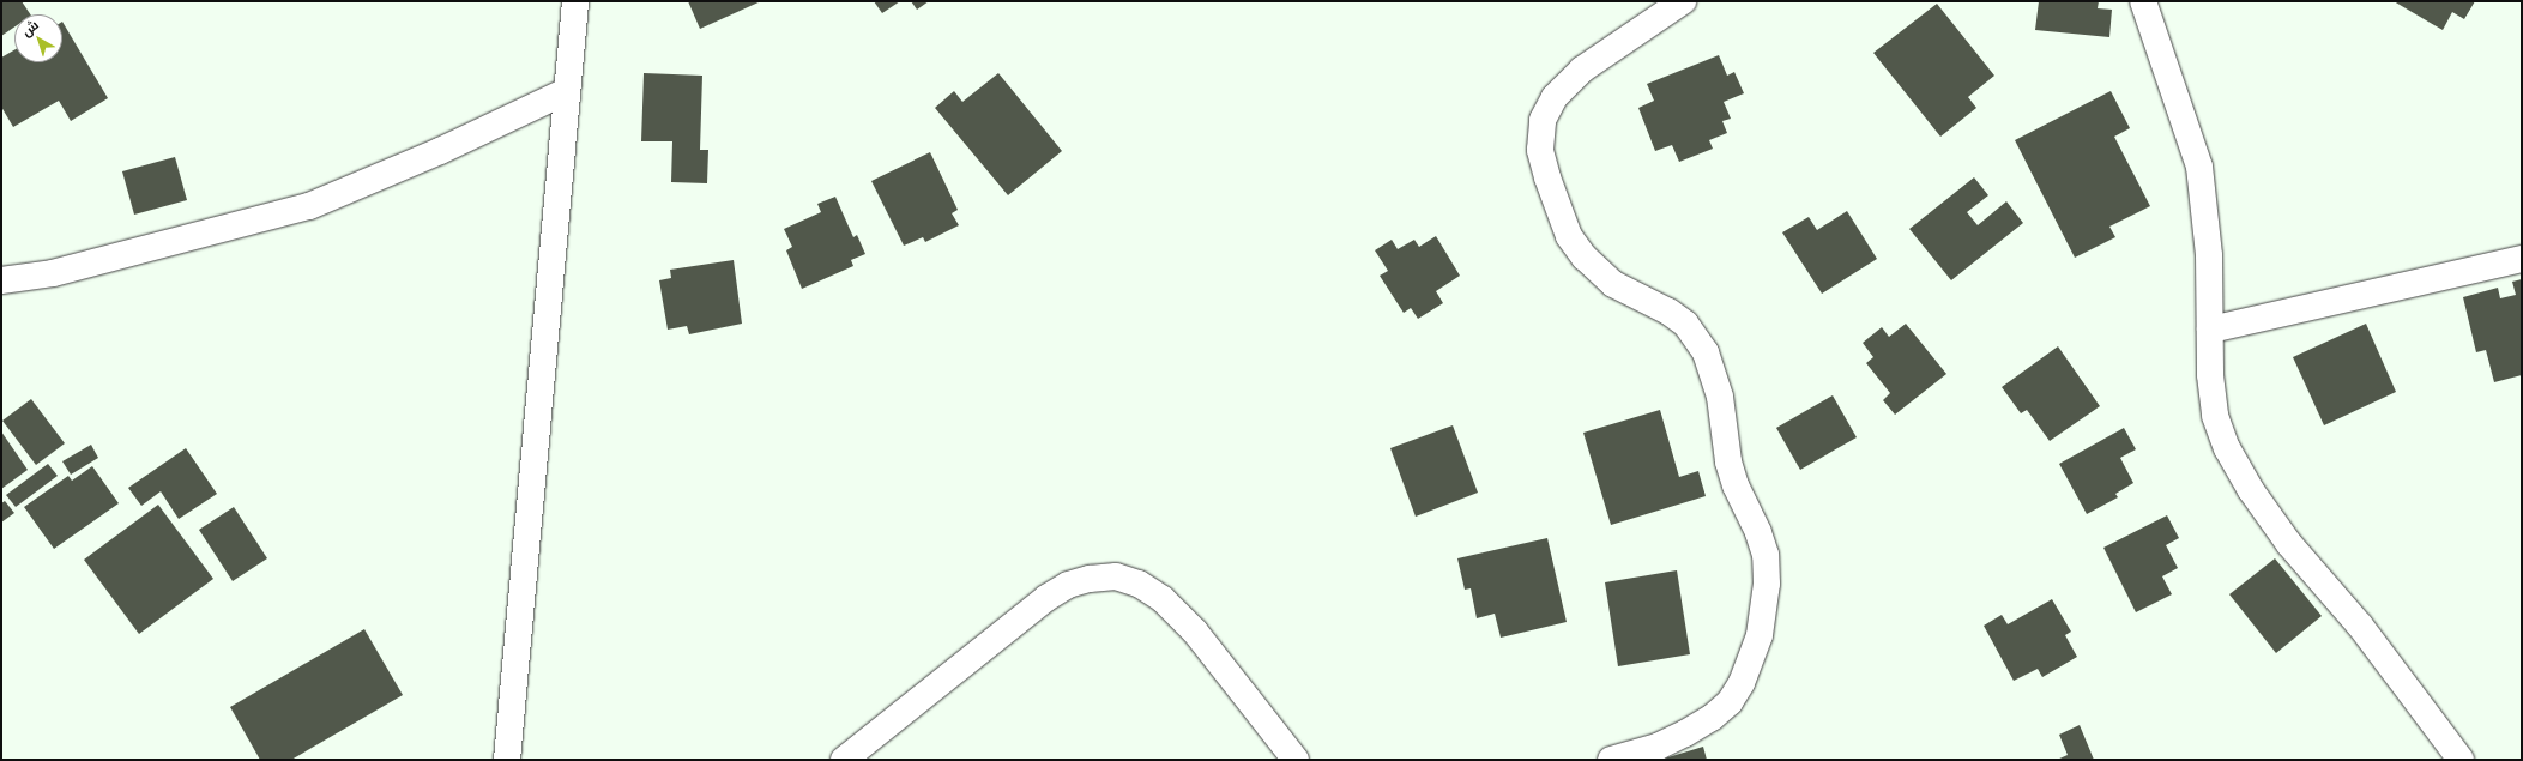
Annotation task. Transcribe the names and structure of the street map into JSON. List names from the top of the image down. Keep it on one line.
{"north":"top left"}
